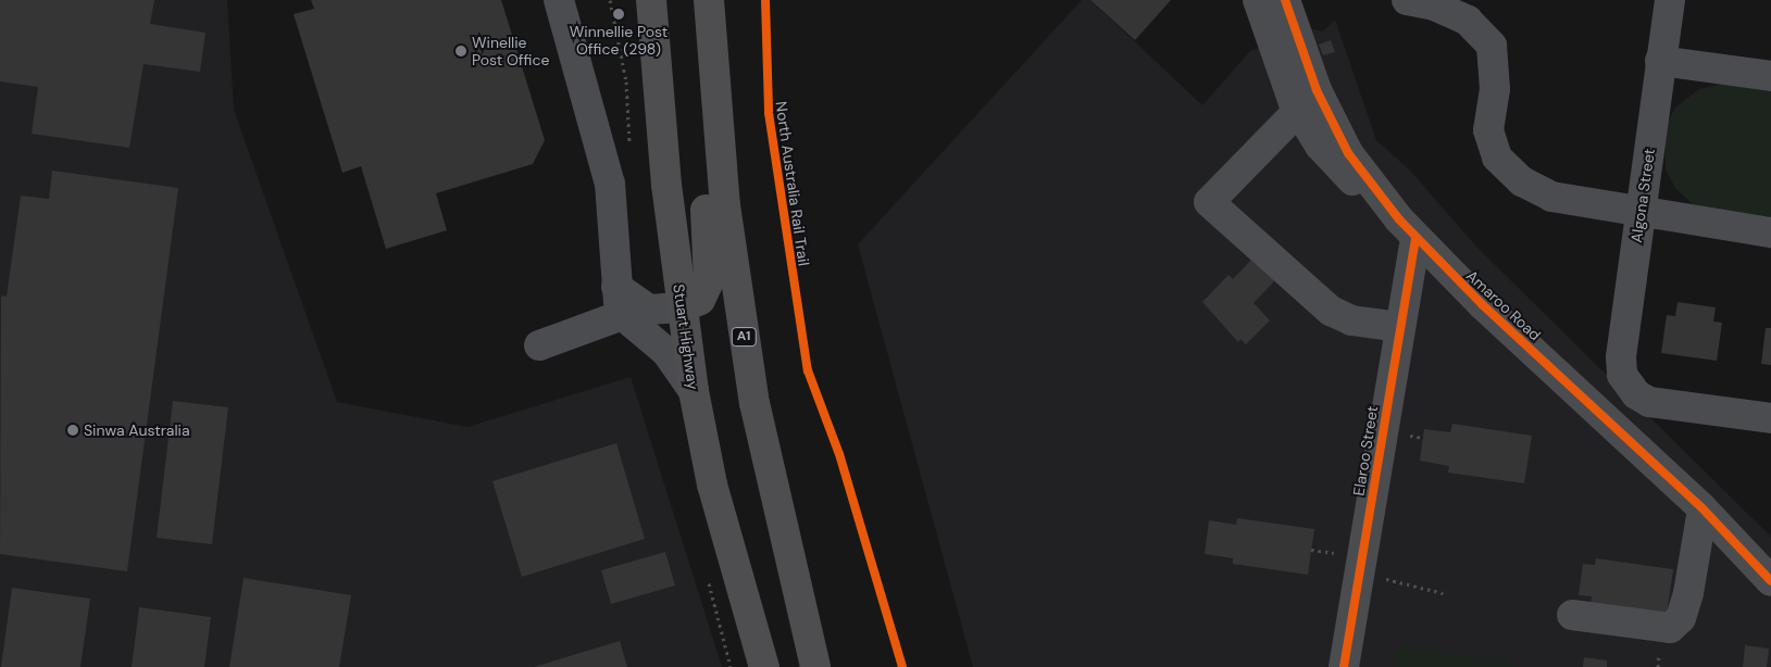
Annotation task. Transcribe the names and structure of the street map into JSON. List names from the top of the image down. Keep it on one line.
{"streets":{"highway":["Stuart Highway","A1"],"street":["Algona Street","Amaroo Road","Elaroo Street"],"cycle path":["North Australia Rail Trail"]},"crossings":[["Amaroo Road","Elaroo Street"]],"places":["Winnellie Post Office (298)","Winellie Post Office","Sinwa Australia"]}
